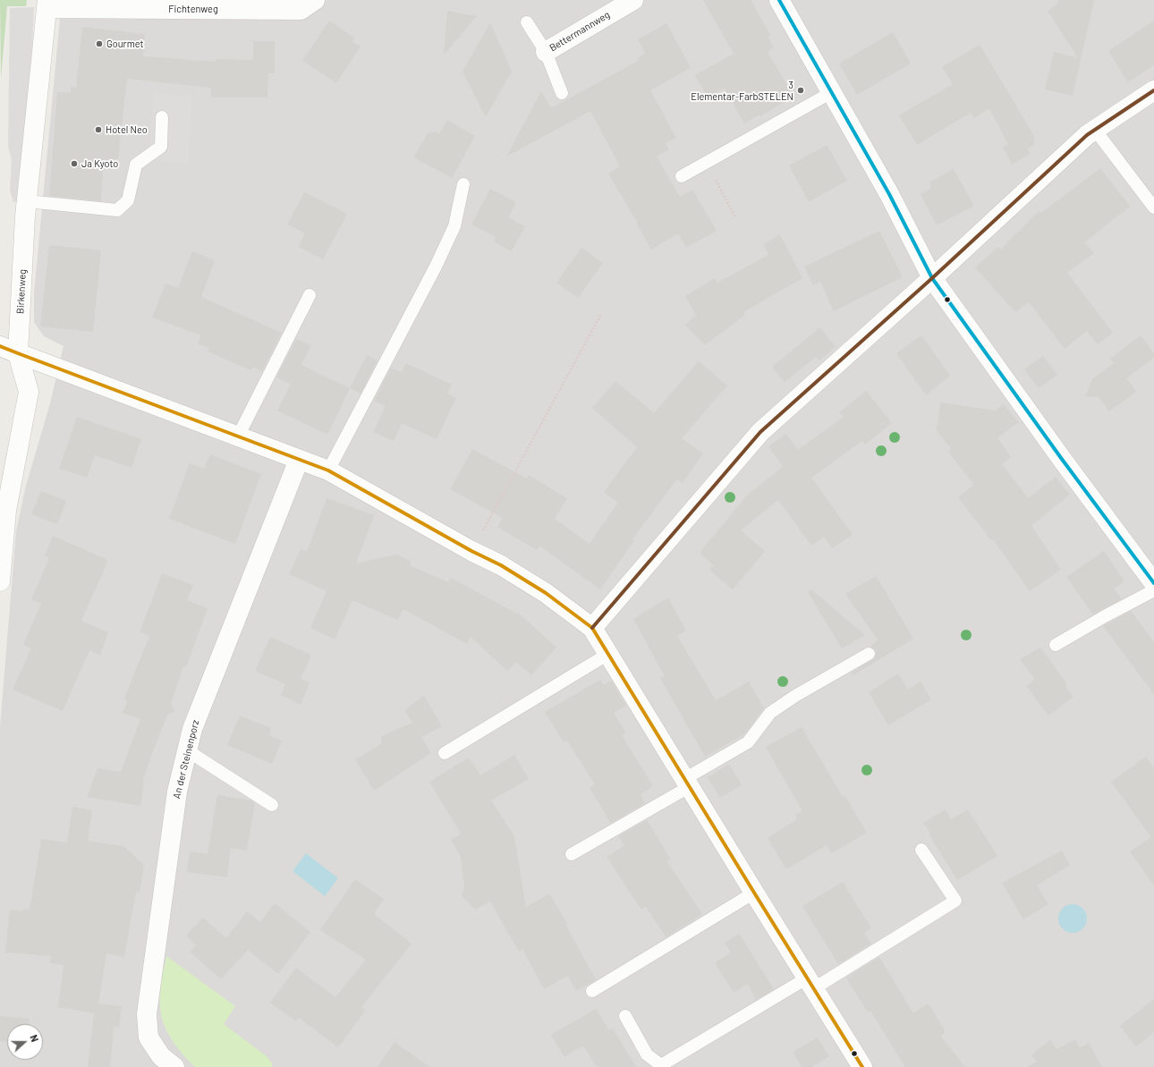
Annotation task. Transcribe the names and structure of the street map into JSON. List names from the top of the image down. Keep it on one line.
{"streets":{"street":["Fichtenweg","Bettermannweg","Birkenweg","An der Steinenporz"]},"crossings":[["Fichtenweg","Birkenweg"]],"places":["Gourmet","3 Elementar-FarbSTELEN","Hotel Neo","Ja Kyoto"],"north":"right"}
